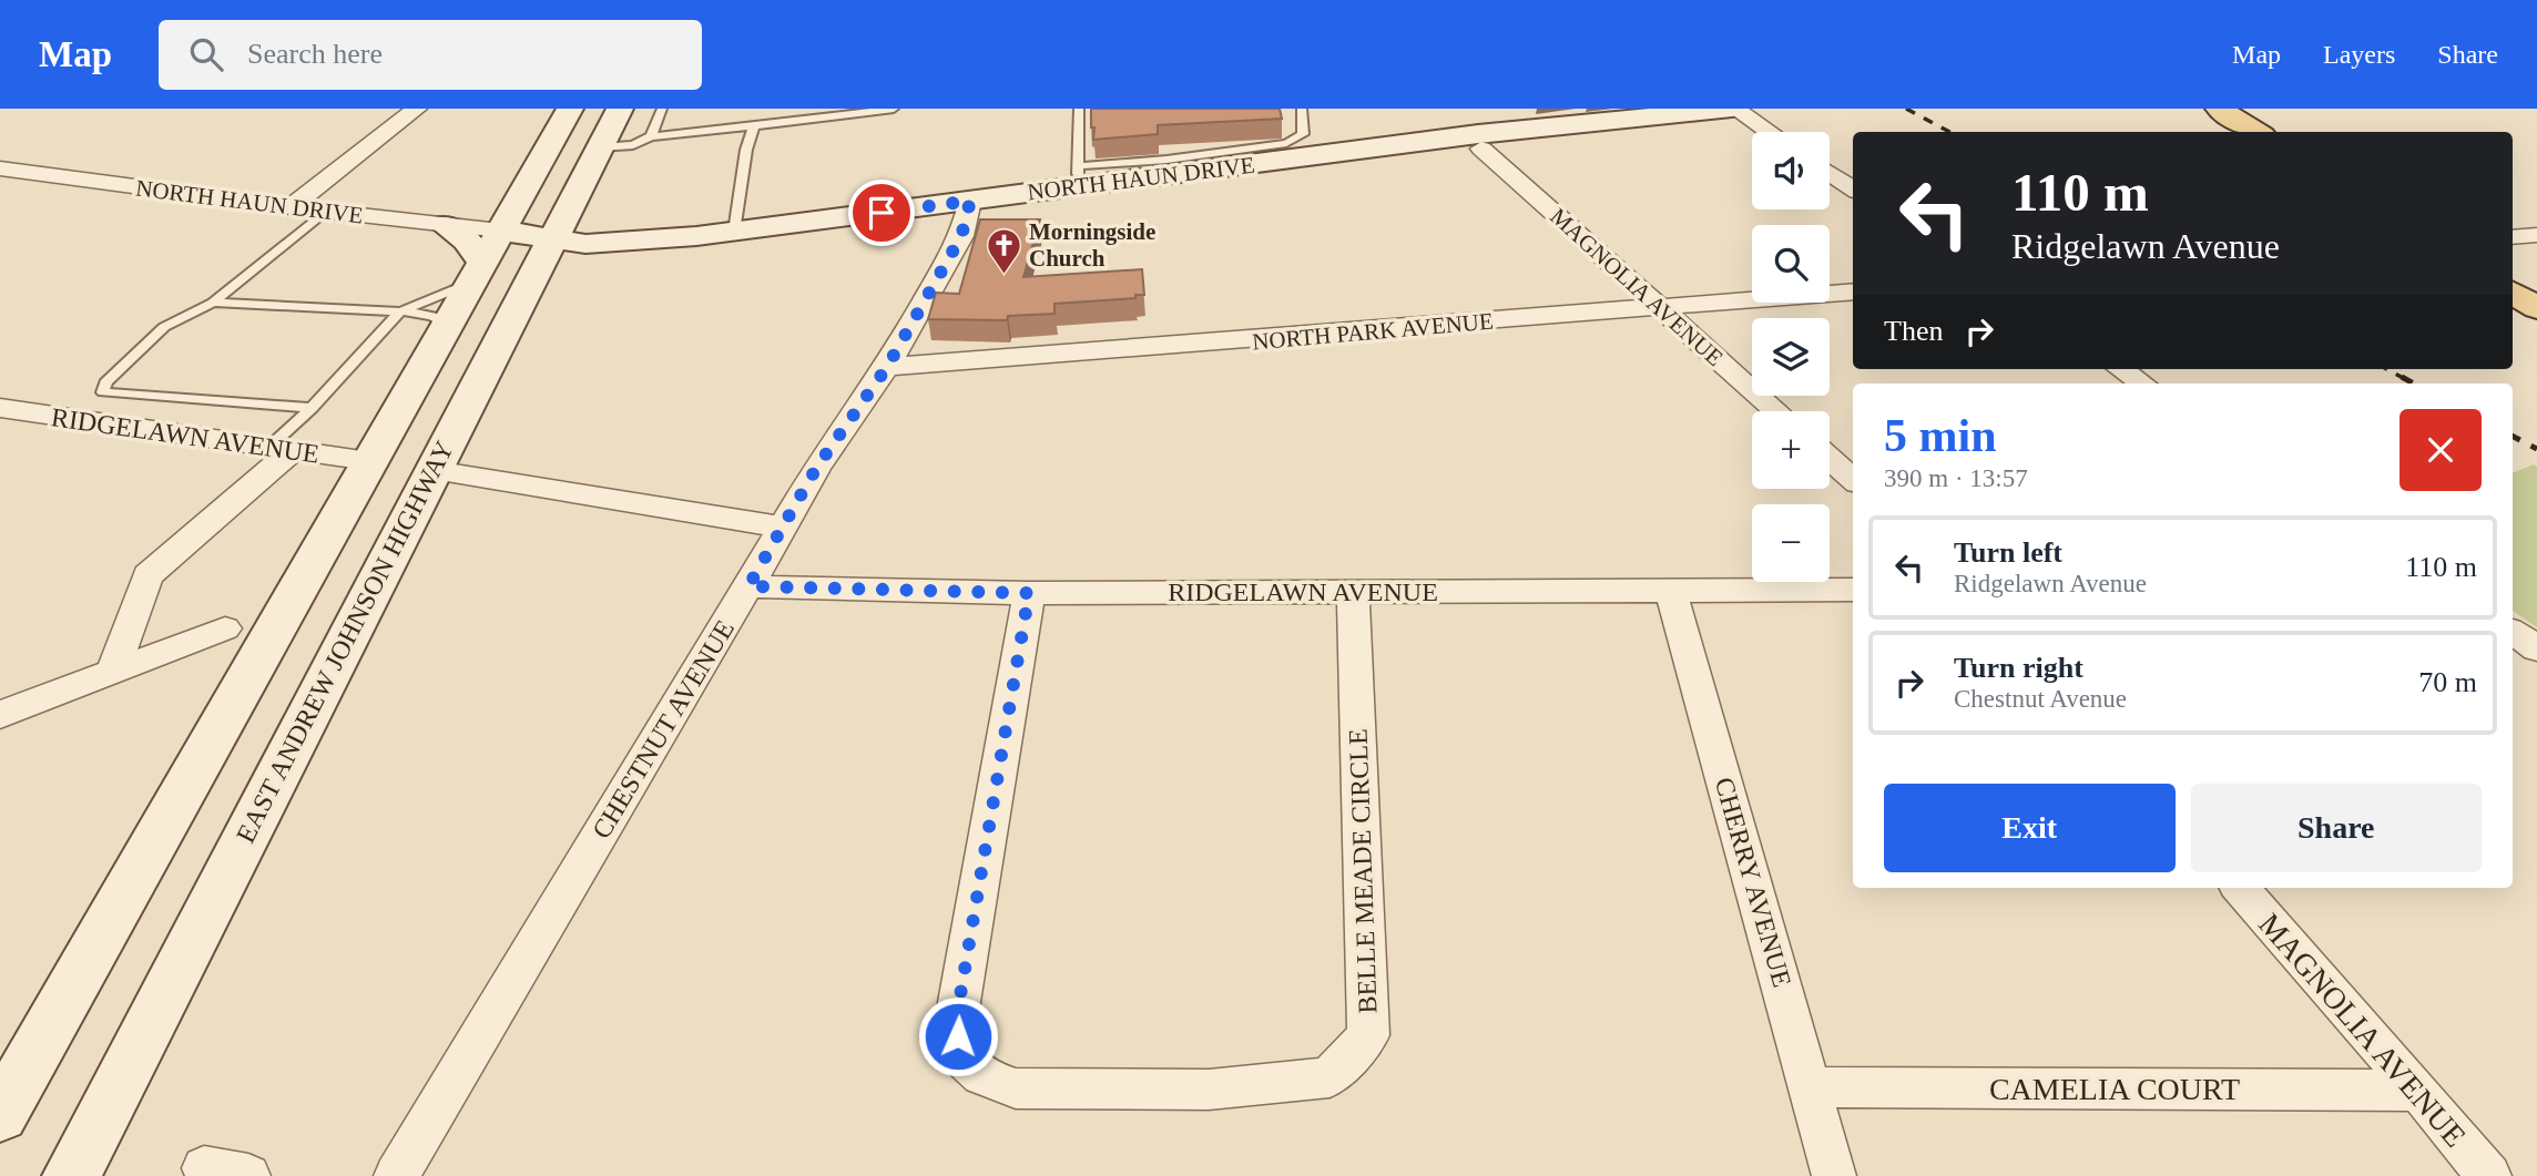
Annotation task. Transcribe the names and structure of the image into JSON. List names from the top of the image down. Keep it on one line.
{"streets":{"main road":["NORTH HAUN DRIVE","EAST ANDREW JOHNSON HIGHWAY"],"street":["MAGNOLIA AVENUE","NORTH PARK AVENUE","RIDGELAWN AVENUE","CHESTNUT AVENUE","BELLE MEADE CIRCLE","CHERRY AVENUE","CAMELIA COURT"]},"crossings":[["NORTH HAUN DRIVE","EAST ANDREW JOHNSON HIGHWAY"],["NORTH HAUN DRIVE","CHESTNUT AVENUE"],["MAGNOLIA AVENUE","NORTH PARK AVENUE"],["MAGNOLIA AVENUE","CAMELIA COURT"],["NORTH PARK AVENUE","CHESTNUT AVENUE"],["RIDGELAWN AVENUE","CHESTNUT AVENUE"],["RIDGELAWN AVENUE","BELLE MEADE CIRCLE"],["RIDGELAWN AVENUE","CHERRY AVENUE"],["CHERRY AVENUE","CAMELIA COURT"]],"places":{"church":["Morningside Church"]},"page":{"header":"Map","search":"Search here","nav":["Map","Layers","Share"],"map_buttons":["+","−"],"turn":["110 m","Ridgelawn Avenue"],"then":"Then","heading":["5 min","390 m · 13:57"],"list":[{"name":"Turn left","note":"Ridgelawn Avenue","value":"110 m"},{"name":"Turn right","note":"Chestnut Avenue","value":"70 m"}],"buttons":["Exit","Share"]}}
